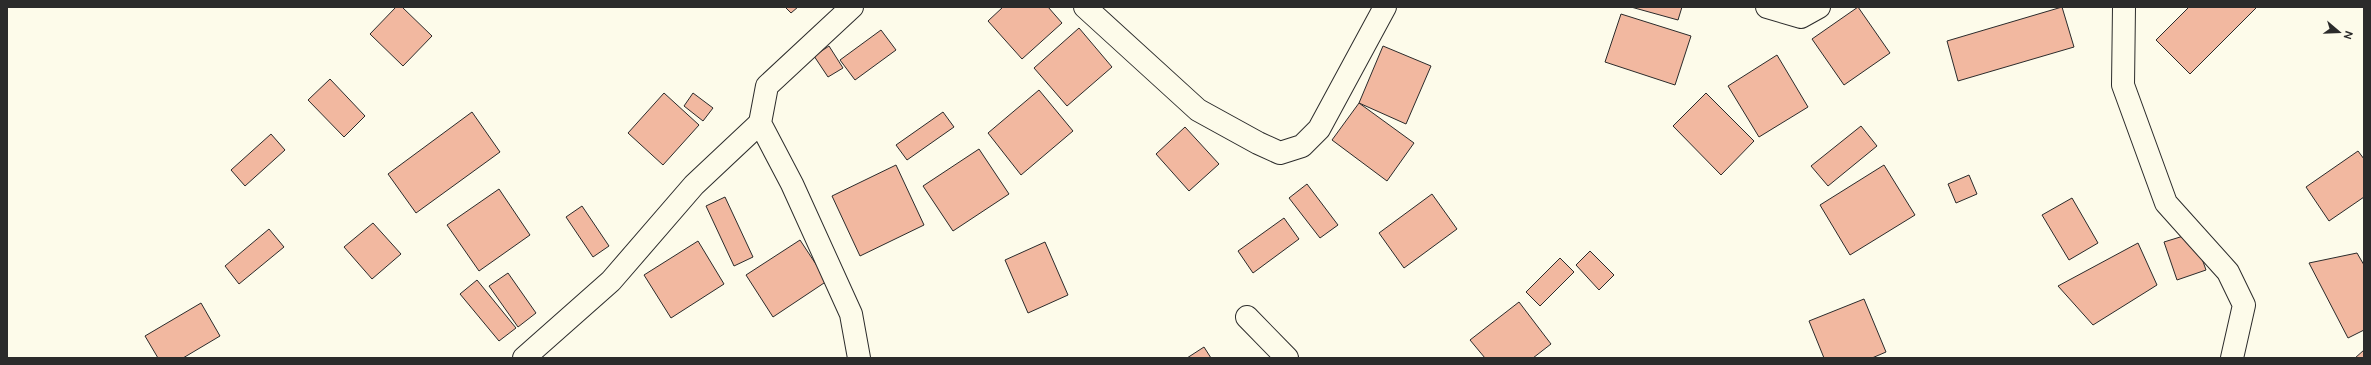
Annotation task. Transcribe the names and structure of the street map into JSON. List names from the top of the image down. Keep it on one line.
{"north":"right"}
